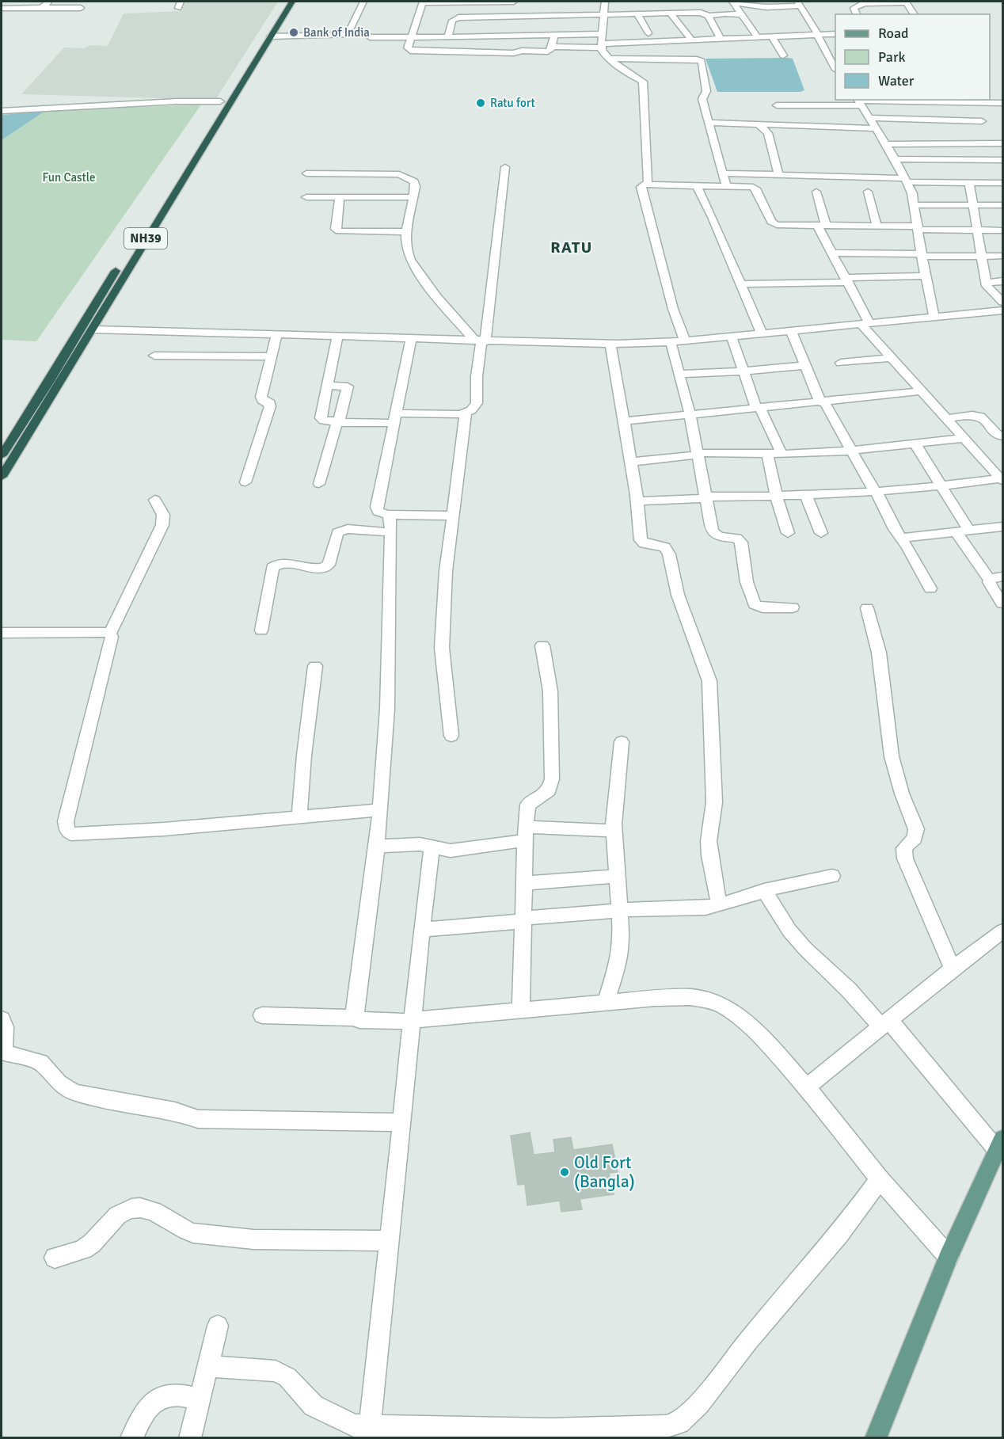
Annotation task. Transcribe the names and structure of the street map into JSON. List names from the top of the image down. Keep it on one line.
{"streets":{"highway":["NH39"]},"districts":["RATU"],"parks":["Fun Castle"],"places":["Bank of India","Ratu fort","Old Fort (Bangla)"],"legend":["Road","Park","Water"]}
